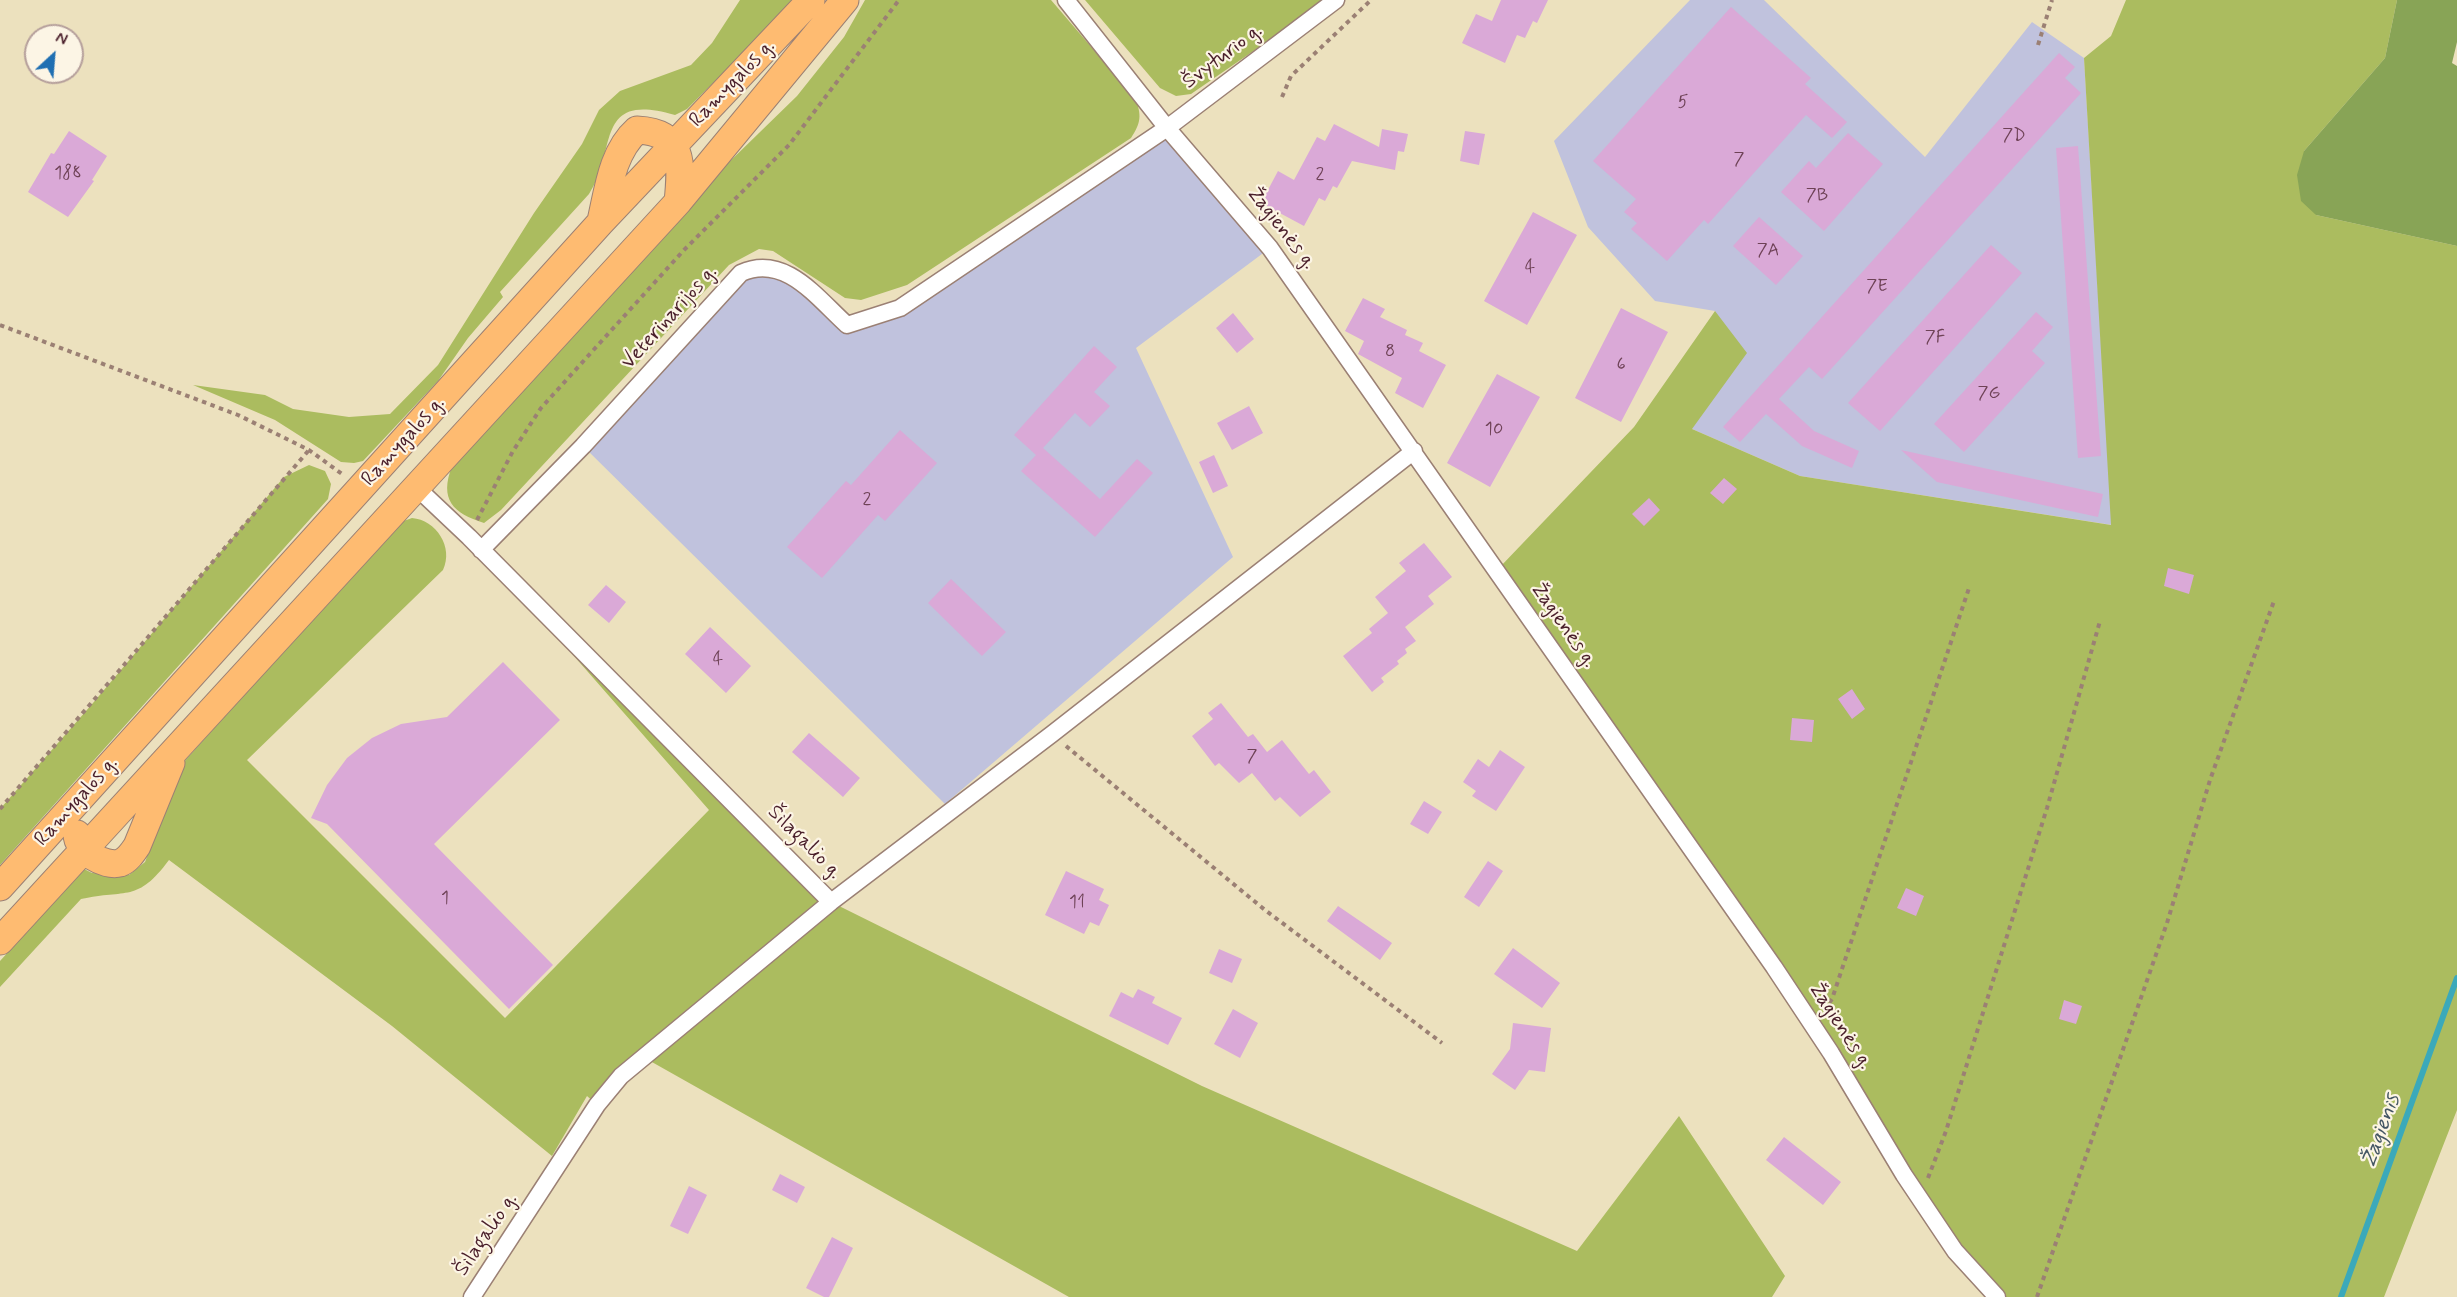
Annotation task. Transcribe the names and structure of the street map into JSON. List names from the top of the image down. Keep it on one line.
{"streets":{"highway":["Ramygalos g."],"street":["Švyturio g.","Žagienės g.","Veterinarijos g.","Šilagalio g."]},"crossings":[["Švyturio g.","Žagienės g."],["Švyturio g.","Veterinarijos g."],["Žagienės g.","Veterinarijos g."],["Veterinarijos g.","Šilagalio g."]],"water":["Žagienis"],"house_numbers":["5","7D","7","188","2","7B","7A","4","7E","7F","8","6","7G","10","2","4","7","1","11"],"north":"top right"}
